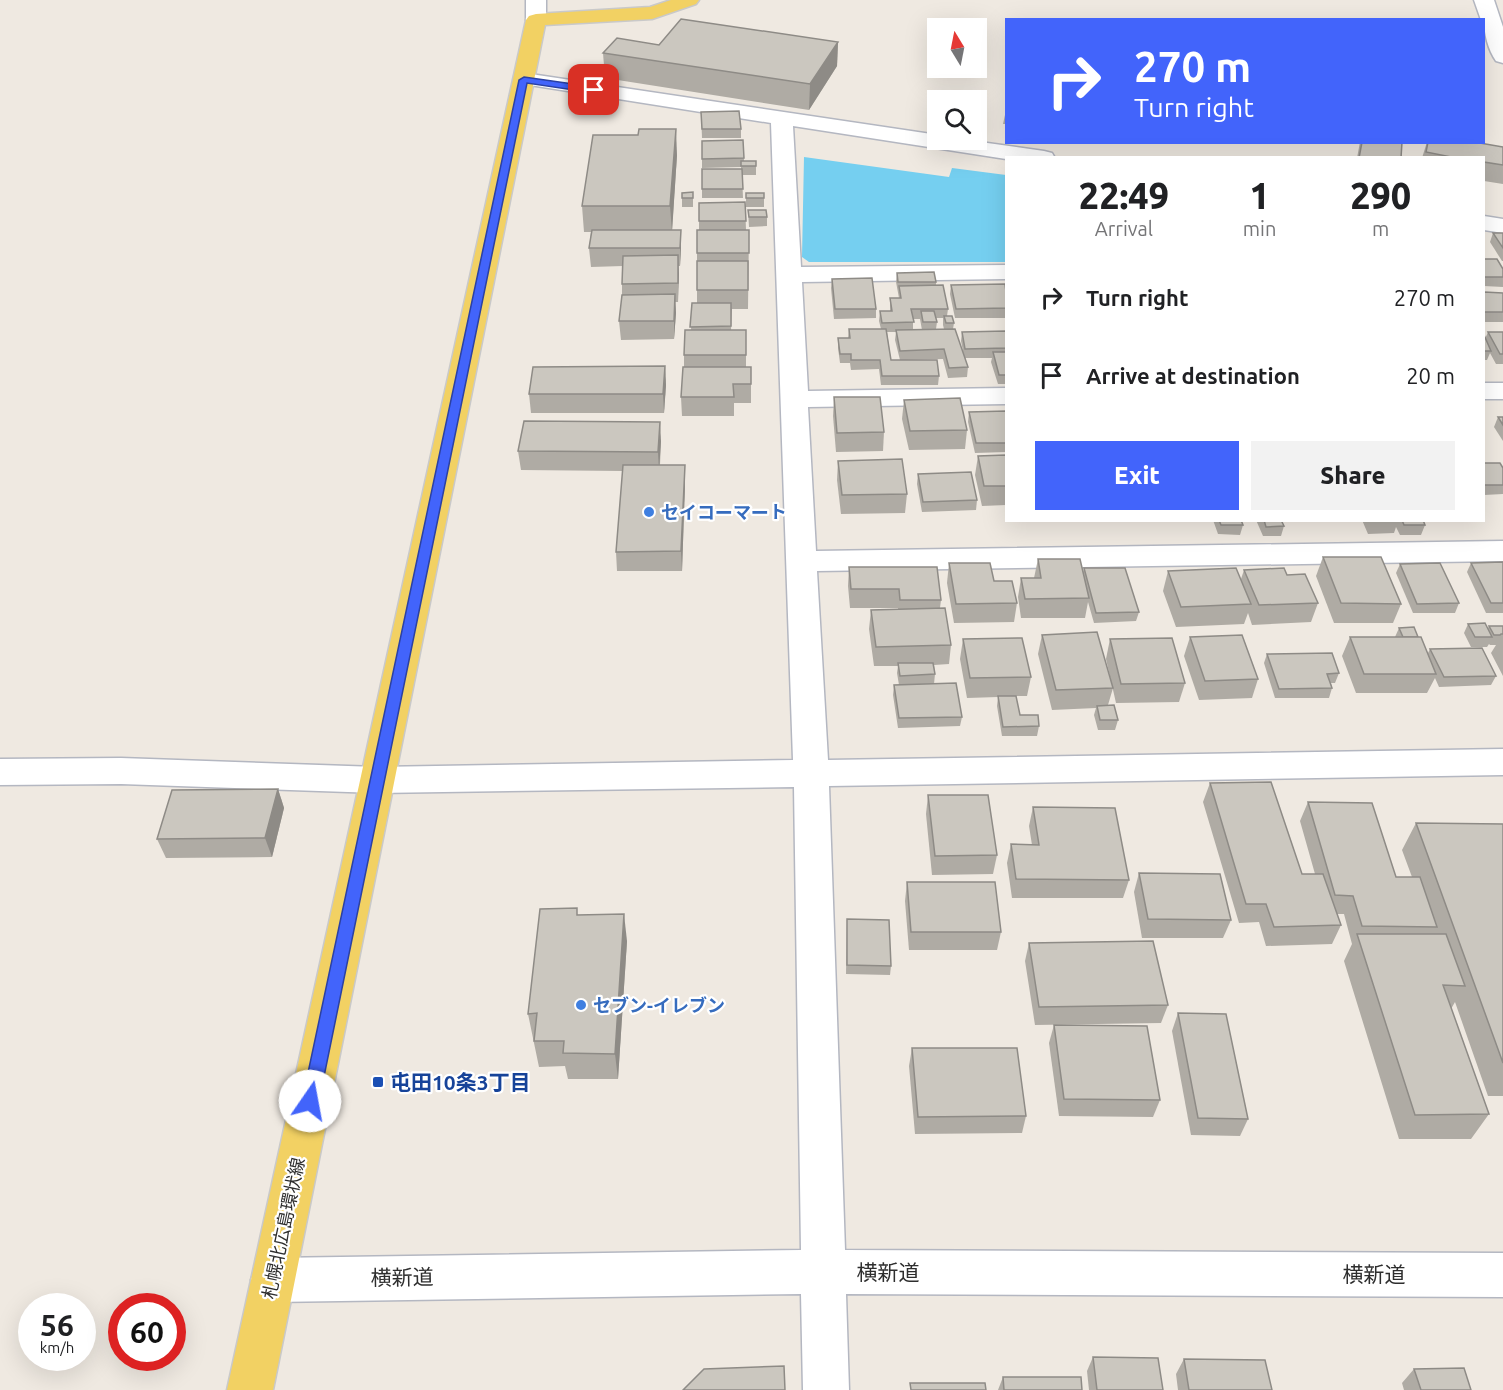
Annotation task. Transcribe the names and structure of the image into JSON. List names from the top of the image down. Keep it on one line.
{"streets":{"main road":["札幌北広島環状線"],"street":["横新道"]},"crossings":[["札幌北広島環状線","横新道"]],"places":{"other":["セイコーマート","セブン-イレブン"],"transit":["屯田10条3丁目"]},"north":"top","page":{"turn":["270 m","Turn right"],"eta":["22:49","Arrival","1","min","290","m"],"list":[{"name":"Turn right","value":"270 m"},{"name":"Arrive at destination","value":"20 m"}],"buttons":["Exit","Share"],"speed":"56 km/h","limit":"60"}}
